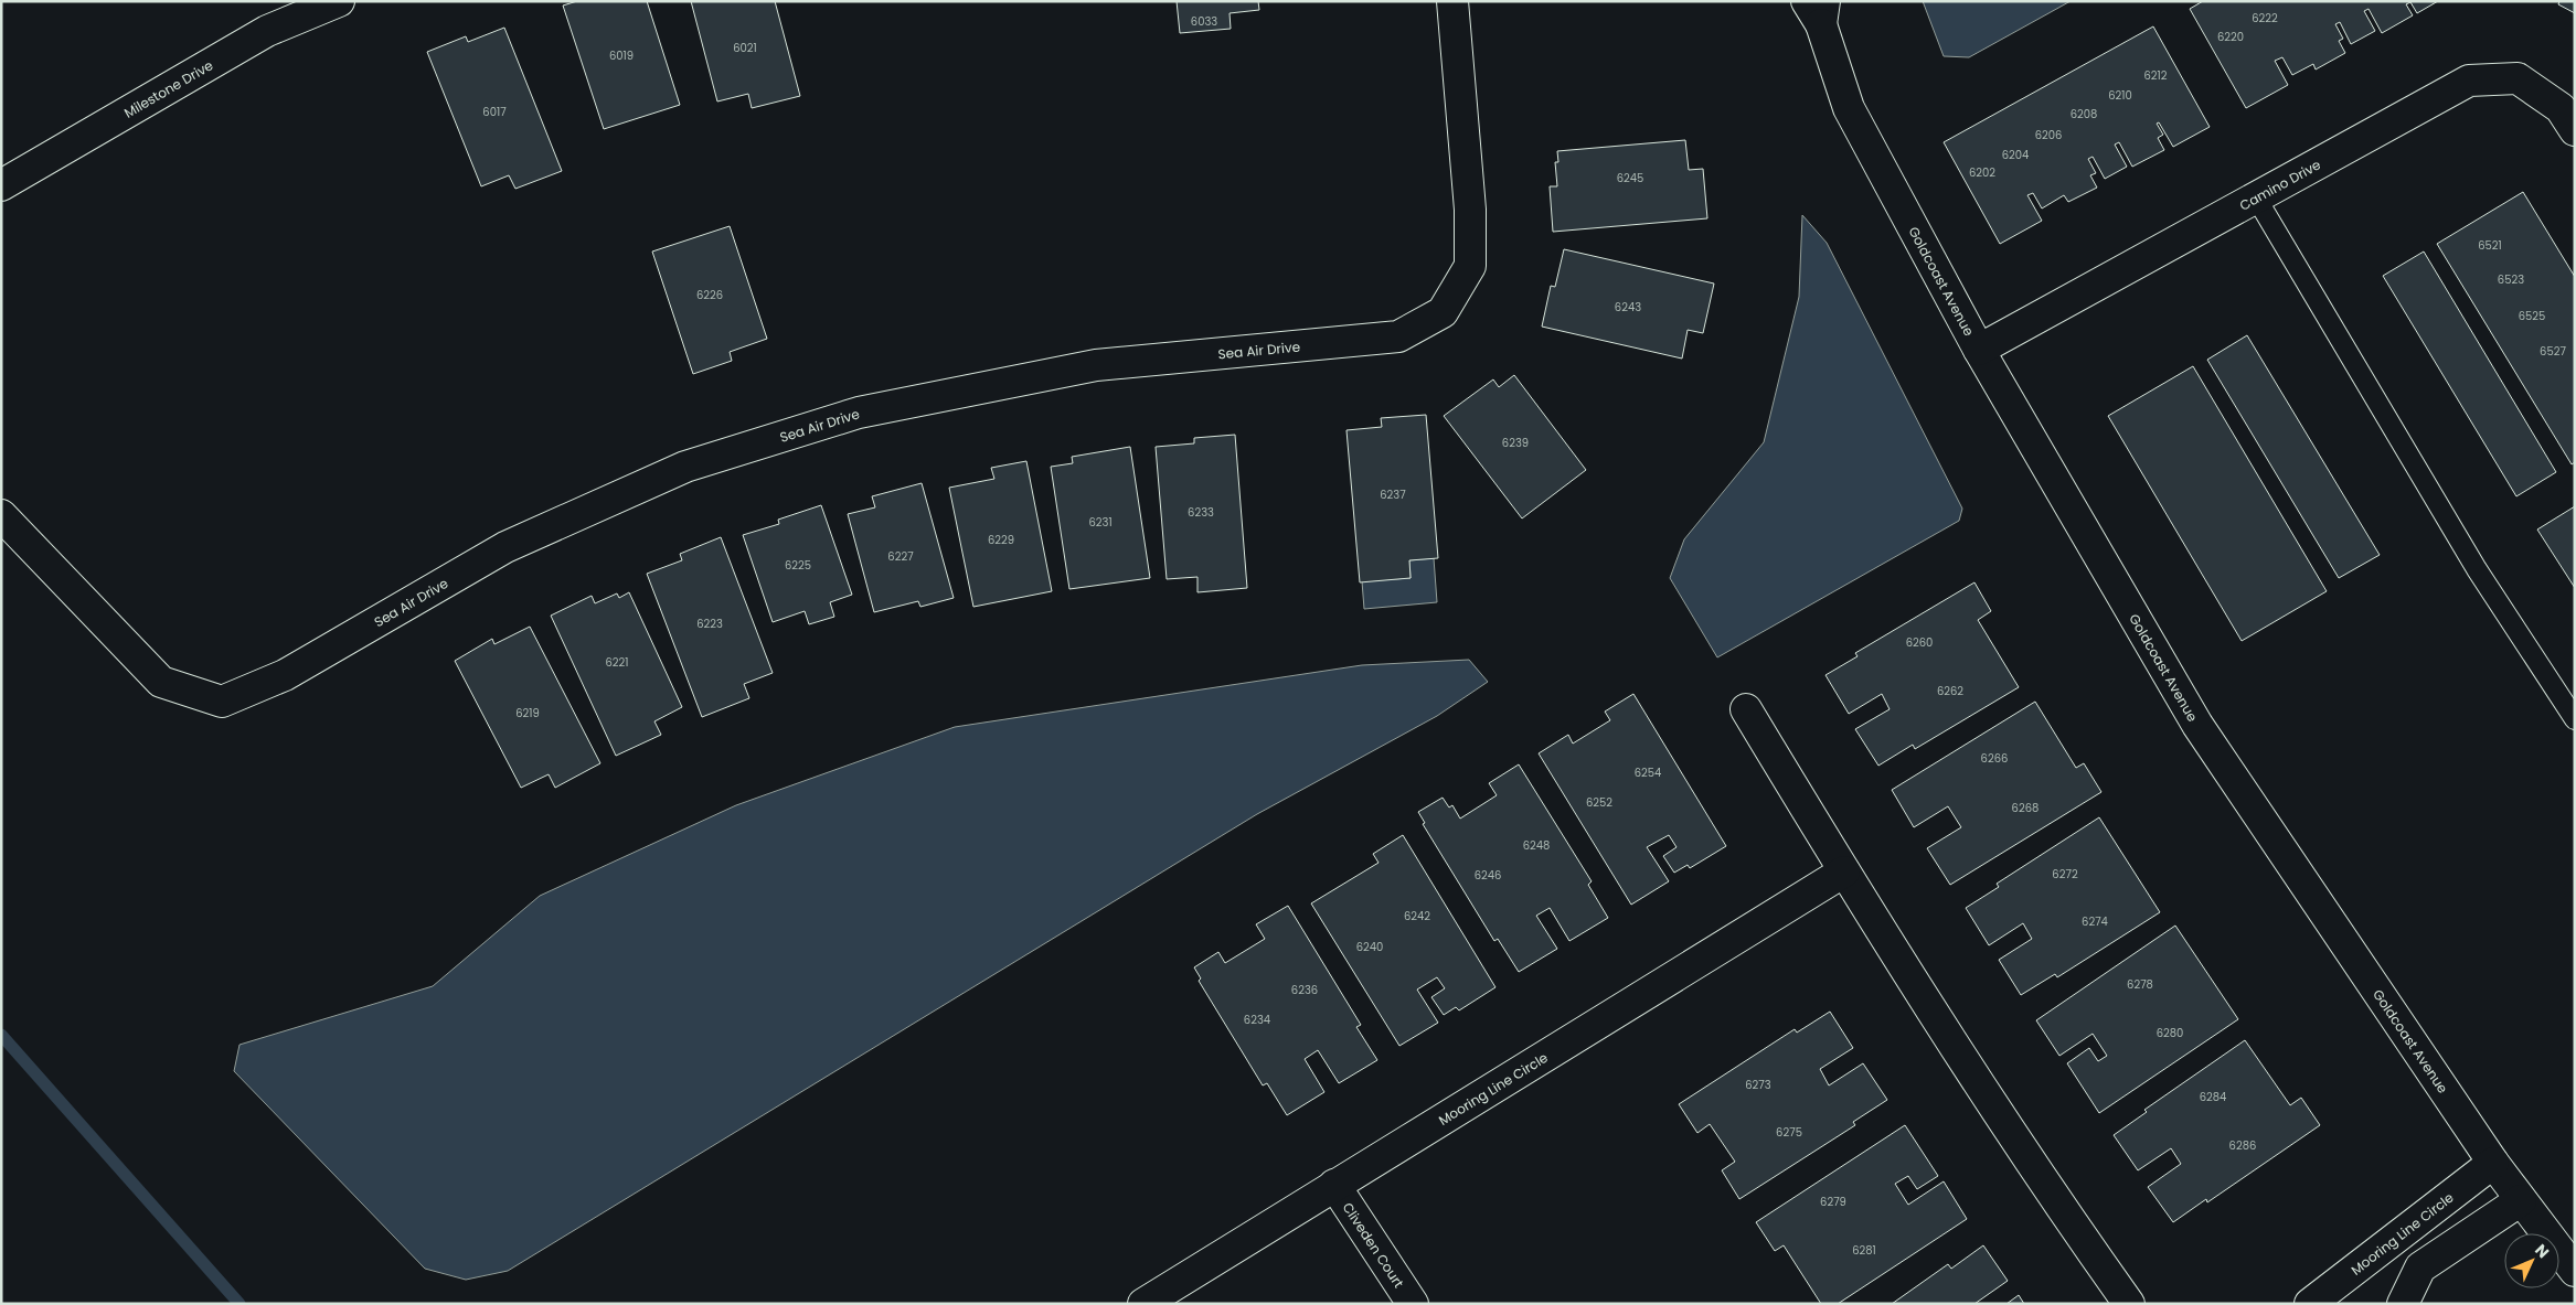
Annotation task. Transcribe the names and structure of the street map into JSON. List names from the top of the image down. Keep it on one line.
{"streets":{"street":["Milestone Drive","Camino Drive","Goldcoast Avenue","Sea Air Drive","Mooring Line Circle","Cliveden Court"]},"crossings":[["Camino Drive","Goldcoast Avenue"],["Goldcoast Avenue","Mooring Line Circle"],["Mooring Line Circle","Cliveden Court"]],"house_numbers":["6222","6033","6220","6021","6019","6212","6210","6017","6208","6206","6204","6202","6245","6521","6523","6226","6243","6525","6527","6239","6237","6233","6231","6229","6227","6225","6223","6260","6221","6262","6219","6266","6254","6252","6268","6248","6272","6246","6242","6274","6240","6278","6236","6234","6280","6273","6284","6275","6286","6279","6281"],"north":"top right"}
